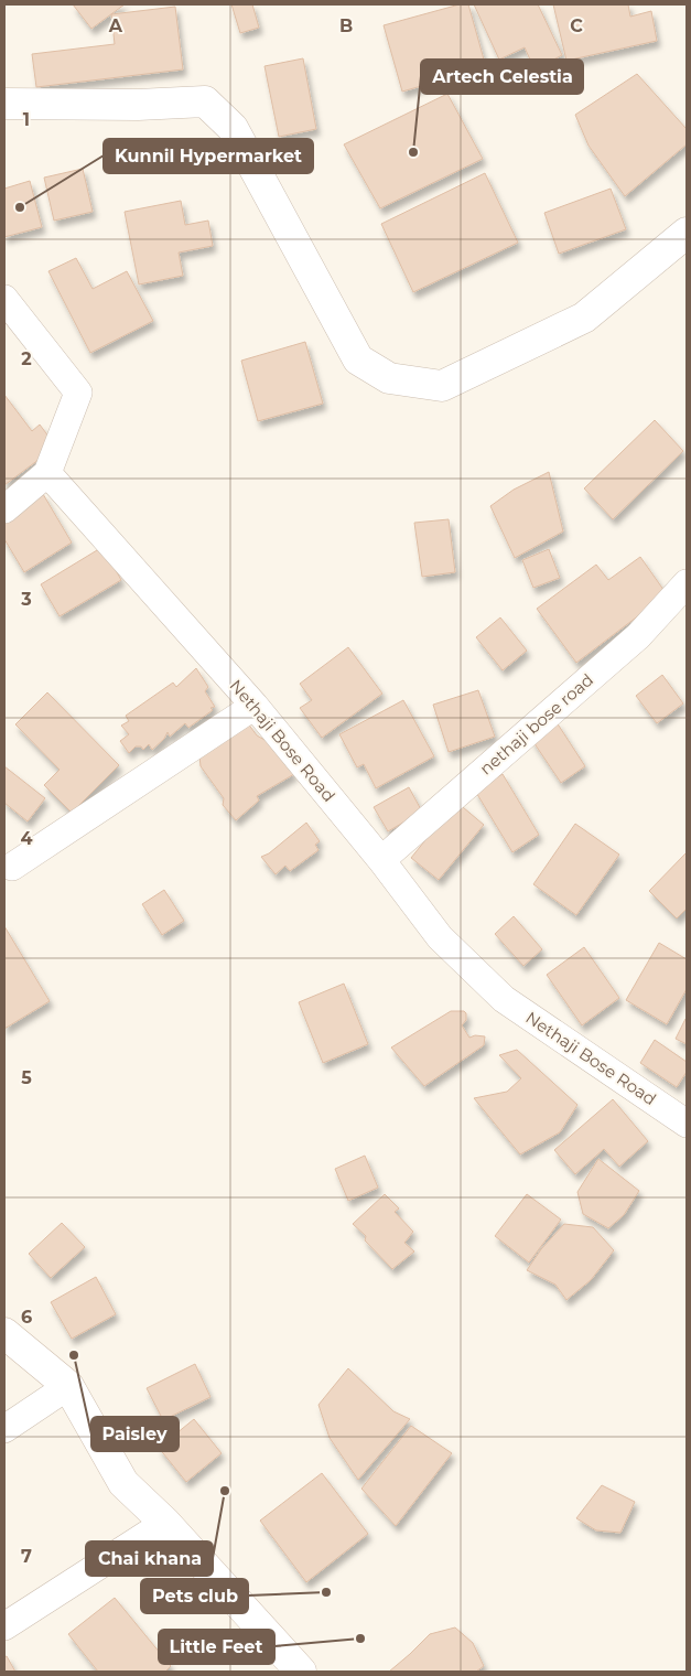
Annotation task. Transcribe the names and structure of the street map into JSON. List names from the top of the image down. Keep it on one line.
{"streets":{"street":["nethaji bose road","Nethaji Bose Road"]},"crossings":[["nethaji bose road","Nethaji Bose Road"]],"places":["Artech Celestia","Kunnil Hypermarket","Paisley","Chai khana","Pets club","Little Feet"],"grid":{"columns":["A","B","C"],"rows":["1","2","3","4","5","6","7"]}}
